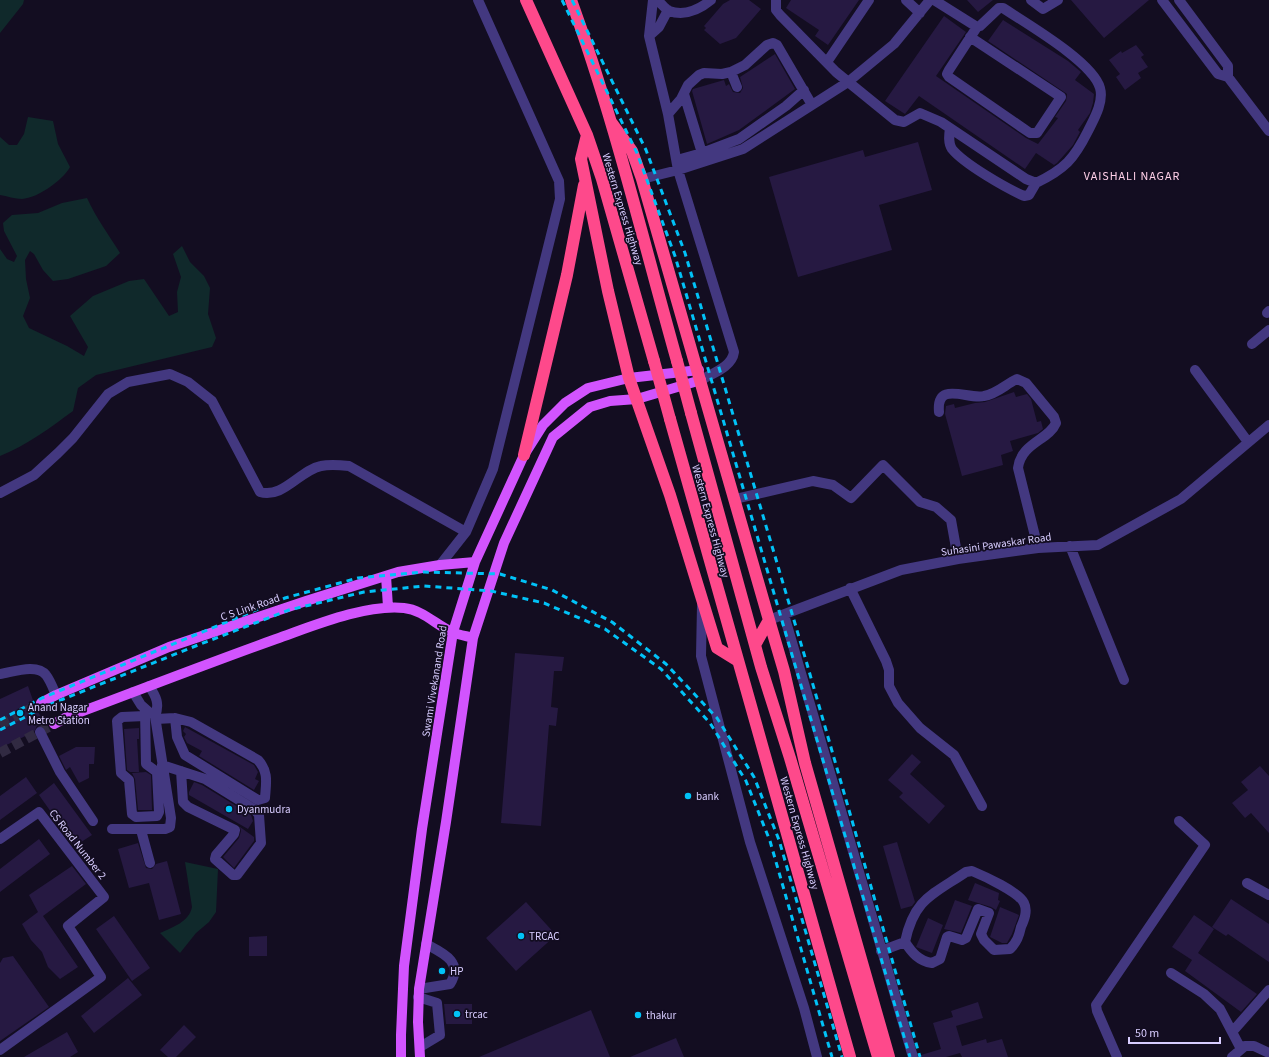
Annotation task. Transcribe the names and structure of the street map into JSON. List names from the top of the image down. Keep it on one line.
{"streets":{"highway":["Western Express Highway"],"main road":["C S Link Road","Swami Vivekanand Road"],"street":["Suhasini Pawaskar Road","CS Road Number 2"]},"crossings":[["C S Link Road","Swami Vivekanand Road"]],"districts":["VAISHALI NAGAR"],"places":["Anand Nagar Metro Station","bank","Dyanmudra","TRCAC","HP","trcac","thakur"],"scale_bar":"50 m"}
